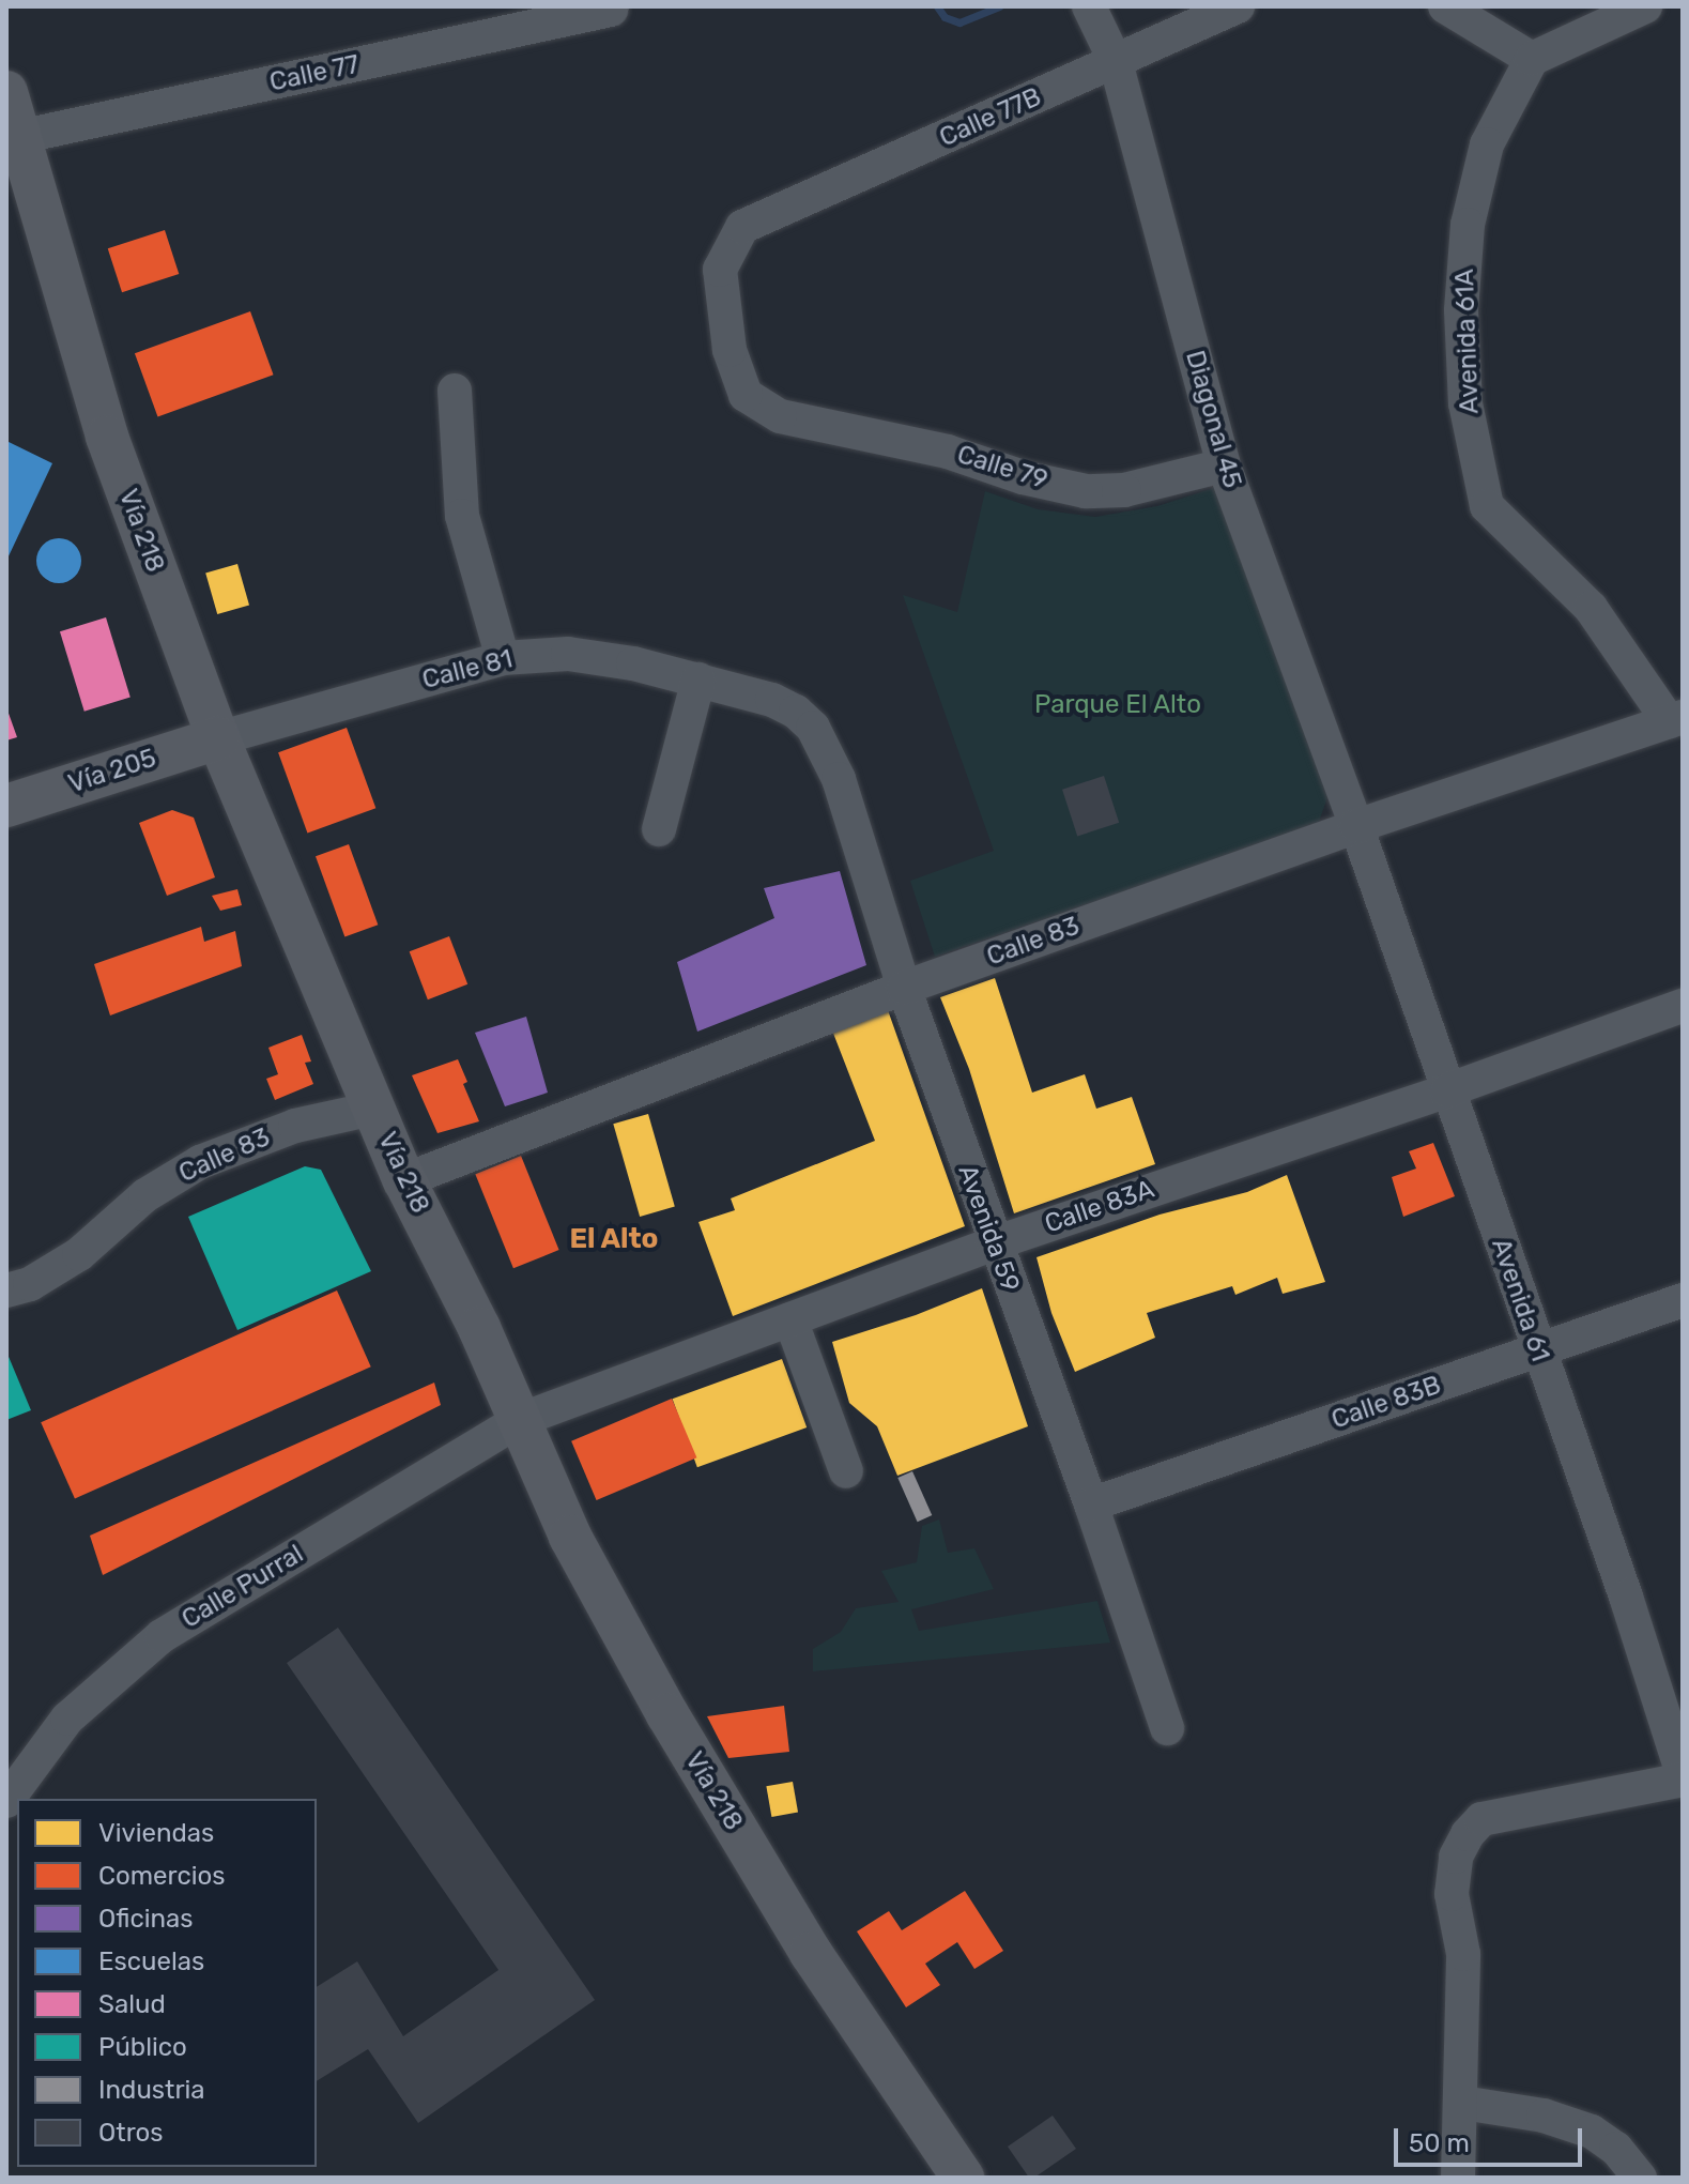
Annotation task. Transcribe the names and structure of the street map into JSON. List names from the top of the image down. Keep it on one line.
{"streets":{"main road":["Vía 218","Vía 205"],"street":["Calle 77","Calle 77B","Avenida 61A","Diagonal 45","Calle 79","Calle 81","Calle 83","Calle 83A","Avenida 59","Avenida 61","Calle 83B","Calle Purral"]},"crossings":[["Calle 77","Vía 218"],["Calle 77B","Diagonal 45"],["Calle 77B","Calle 79"],["Avenida 61A","Calle 83"],["Diagonal 45","Calle 79"],["Diagonal 45","Calle 83"],["Diagonal 45","Avenida 61"],["Vía 218","Calle 81"],["Vía 218","Vía 205"],["Vía 218","Calle 83"],["Vía 218","Calle 83A"],["Vía 218","Calle Purral"],["Calle 81","Vía 205"],["Calle 81","Avenida 59"],["Calle 83","Avenida 59"],["Calle 83","Avenida 61"],["Calle 83A","Avenida 59"],["Calle 83A","Avenida 61"],["Calle 83A","Calle Purral"],["Avenida 59","Calle 83B"],["Avenida 61","Calle 83B"]],"districts":["El Alto"],"parks":["Parque El Alto"],"legend":["Viviendas","Comercios","Oficinas","Escuelas","Salud","Público","Industria","Otros"],"scale_bar":"50 m"}
